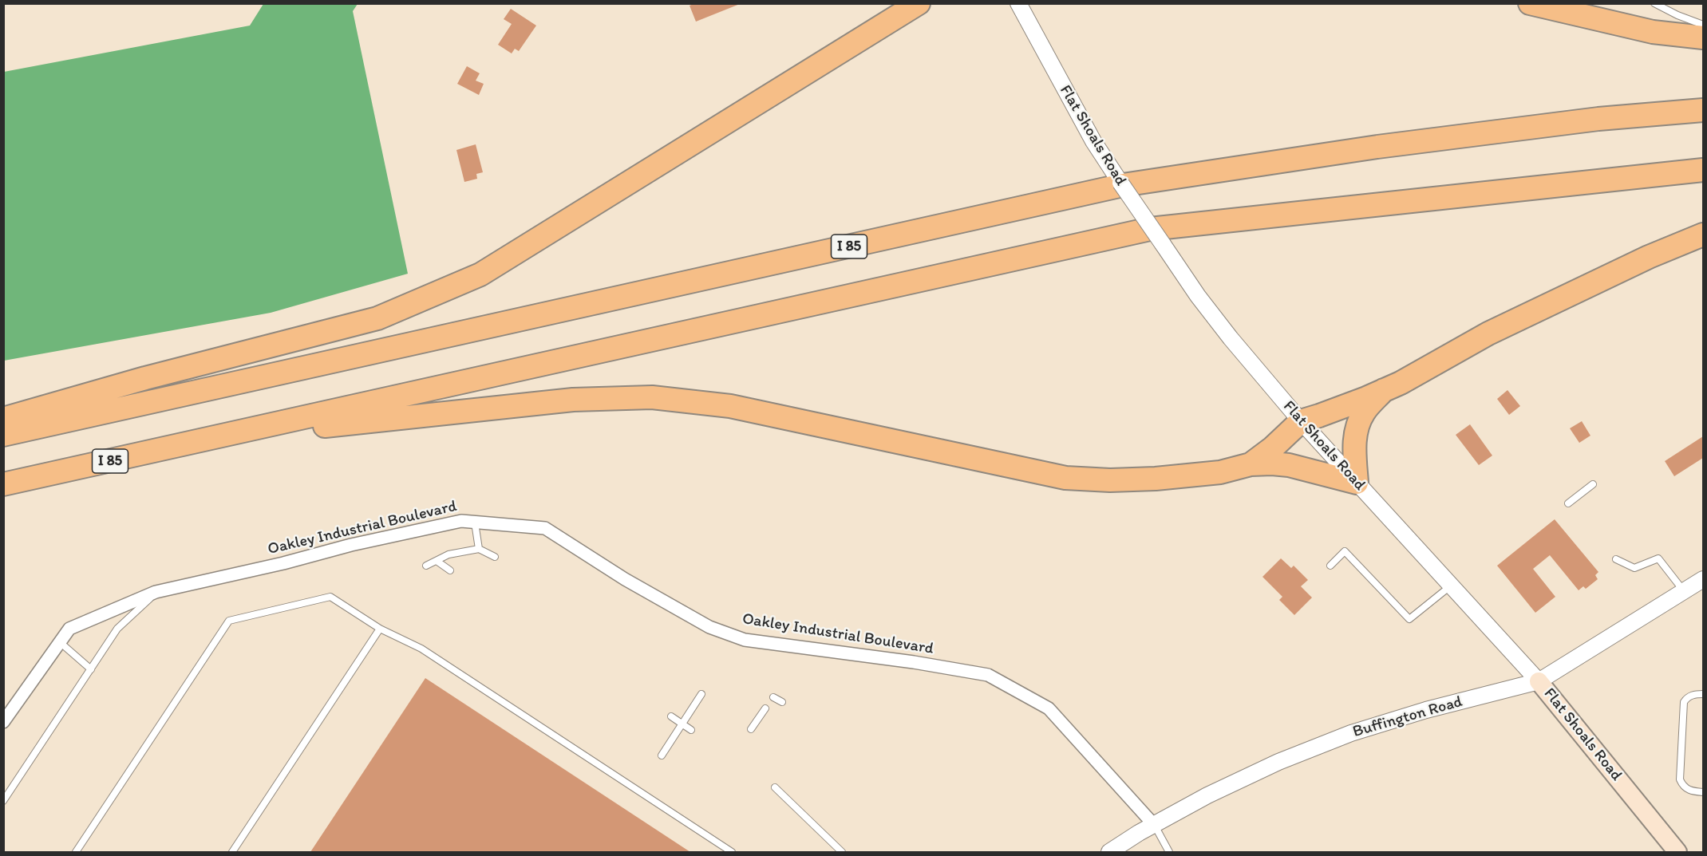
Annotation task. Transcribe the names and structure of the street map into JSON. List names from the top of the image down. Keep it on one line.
{"streets":{"highway":["I 85"],"main road":["Flat Shoals Road"],"street":["Oakley Industrial Boulevard","Buffington Road"]},"crossings":[["Flat Shoals Road","Buffington Road"],["Oakley Industrial Boulevard","Buffington Road"]]}
